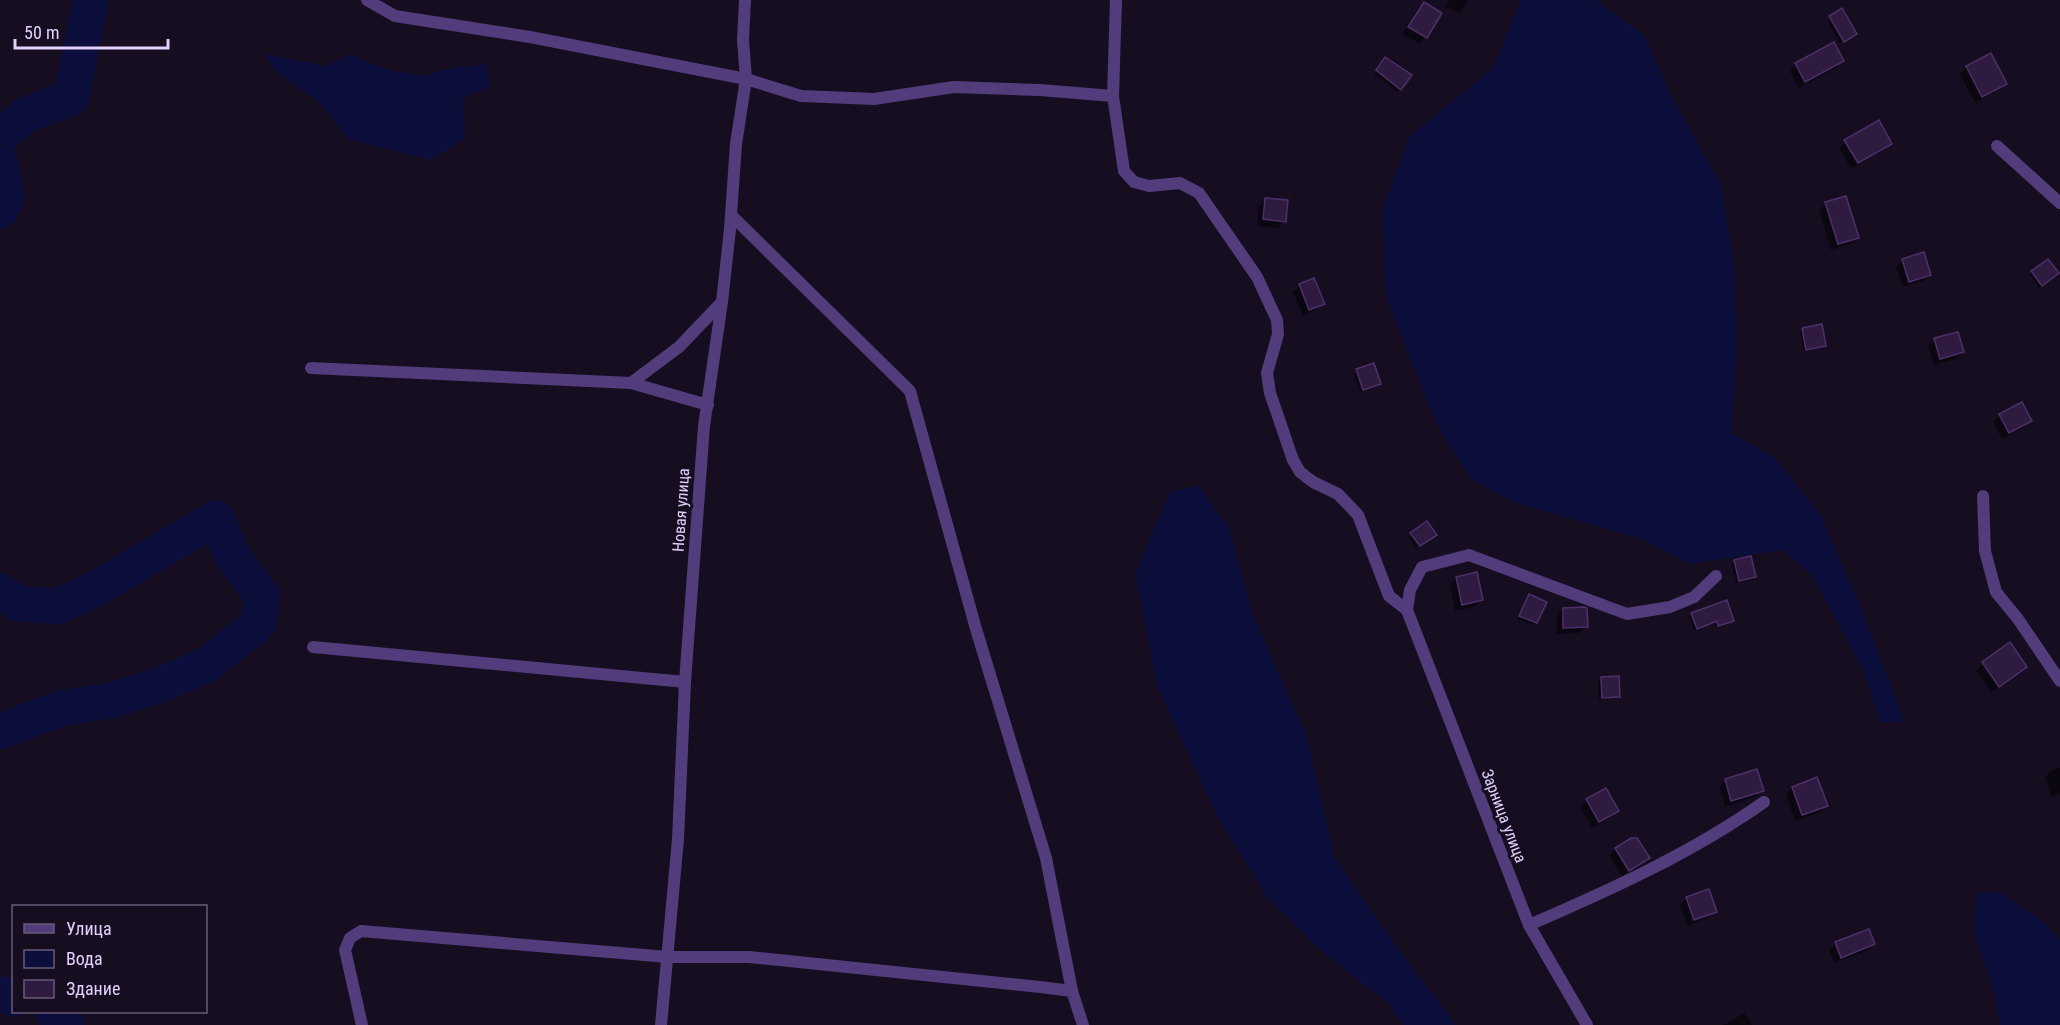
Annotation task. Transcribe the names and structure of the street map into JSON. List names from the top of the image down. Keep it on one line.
{"streets":{"street":["Новая улица","Зарница улица"]},"legend":["Улица","Вода","Здание"],"scale_bar":"50 m"}
